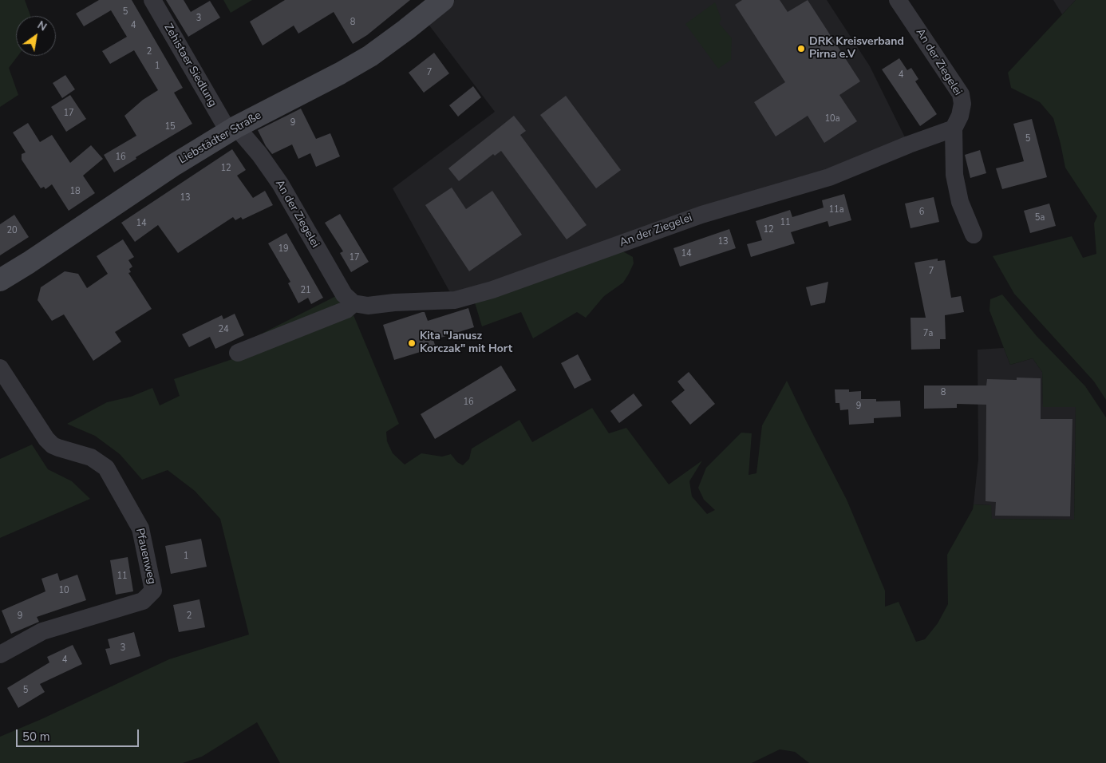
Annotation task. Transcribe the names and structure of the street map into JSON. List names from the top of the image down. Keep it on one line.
{"streets":{"main road":["Liebstädter Straße"],"street":["An der Ziegelei","Zehistaer Siedlung","Pfauenweg"]},"crossings":[["An der Ziegelei","Zehistaer Siedlung"],["An der Ziegelei","Liebstädter Straße"],["Zehistaer Siedlung","Liebstädter Straße"]],"places":["DRK Kreisverband Pirna e.V","Kita \"Janusz Korczak\" mit Hort"],"house_numbers":["5","3","8","4","2","1","7","4","17","10a","9","15","5","16","12","18","13","11a","6","5a","11","14","12","20","13","19","14","17","7","21","24","7a","8","16","9","1","11","10","9","2","3","4","5"],"scale_bar":"50 m","north":"top right"}
